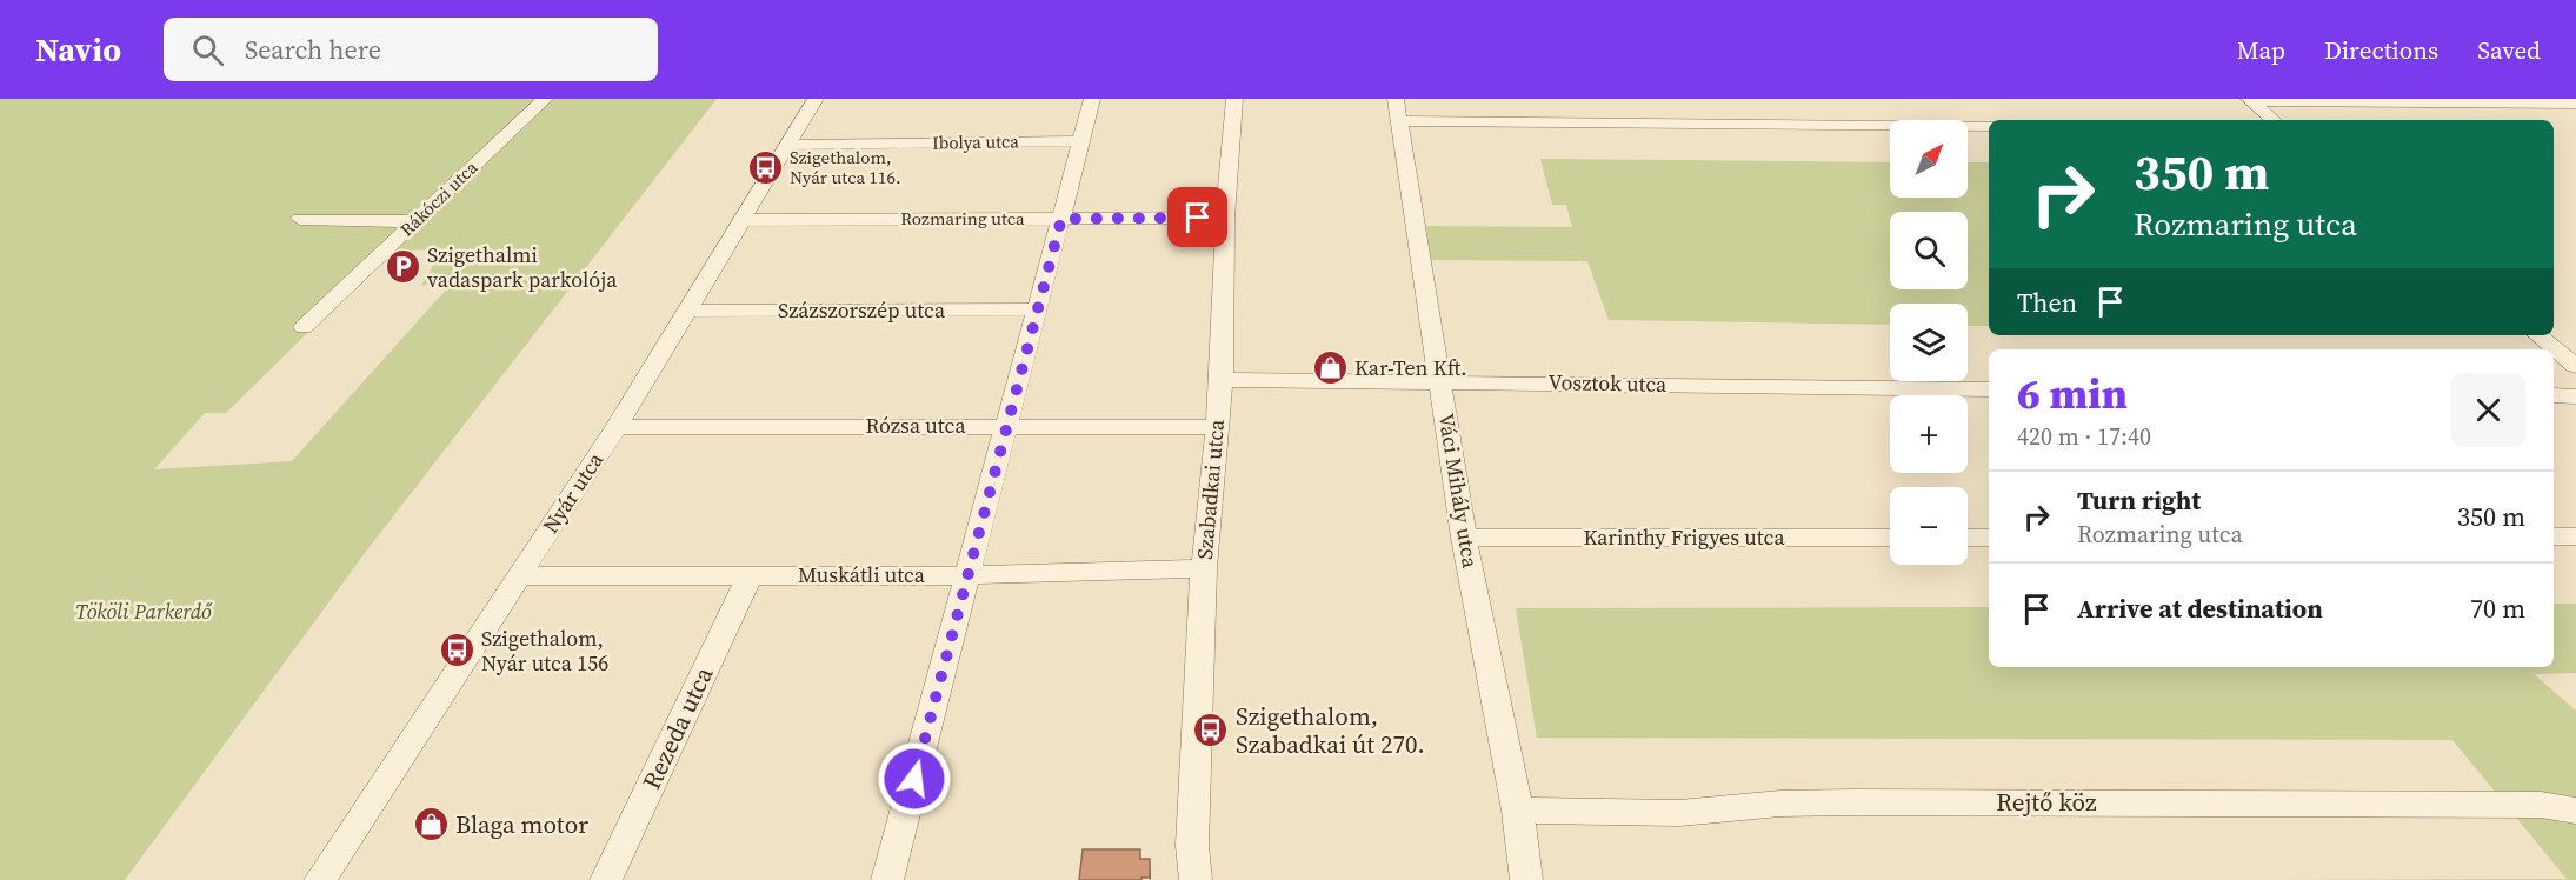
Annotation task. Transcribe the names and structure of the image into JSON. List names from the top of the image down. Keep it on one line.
{"streets":{"street":["Ibolya utca","Rákóczi utca","Rozmaring utca","Százszorszép utca","Vosztok utca","Rózsa utca","Szabadkai utca","Váci Mihály utca","Nyár utca","Karinthy Frigyes utca","Muskátli utca","Rezeda utca","Rejtő köz"]},"crossings":[["Ibolya utca","Nyár utca"],["Rozmaring utca","Szabadkai utca"],["Rozmaring utca","Nyár utca"],["Százszorszép utca","Nyár utca"],["Vosztok utca","Szabadkai utca"],["Vosztok utca","Váci Mihály utca"],["Rózsa utca","Szabadkai utca"],["Rózsa utca","Nyár utca"],["Szabadkai utca","Muskátli utca"],["Váci Mihály utca","Karinthy Frigyes utca"],["Váci Mihály utca","Rejtő köz"],["Nyár utca","Muskátli utca"],["Muskátli utca","Rezeda utca"]],"parks":["Tököli Parkerdő"],"places":{"bus stop":["Szigethalom, Nyár utca 116.","Szigethalom, Nyár utca 156","Szigethalom, Szabadkai út 270."],"parking":["Szigethalmi vadaspark parkolója"],"shop":["Kar-Ten Kft.","Blaga motor"]},"north":"top right","page":{"header":"Navio","search":"Search here","nav":["Map","Directions","Saved"],"map_buttons":["+","−"],"turn":["350 m","Rozmaring utca"],"then":"Then","heading":["6 min","420 m · 17:40"],"list":[{"name":"Turn right","note":"Rozmaring utca","value":"350 m"},{"name":"Arrive at destination","value":"70 m"}]}}
